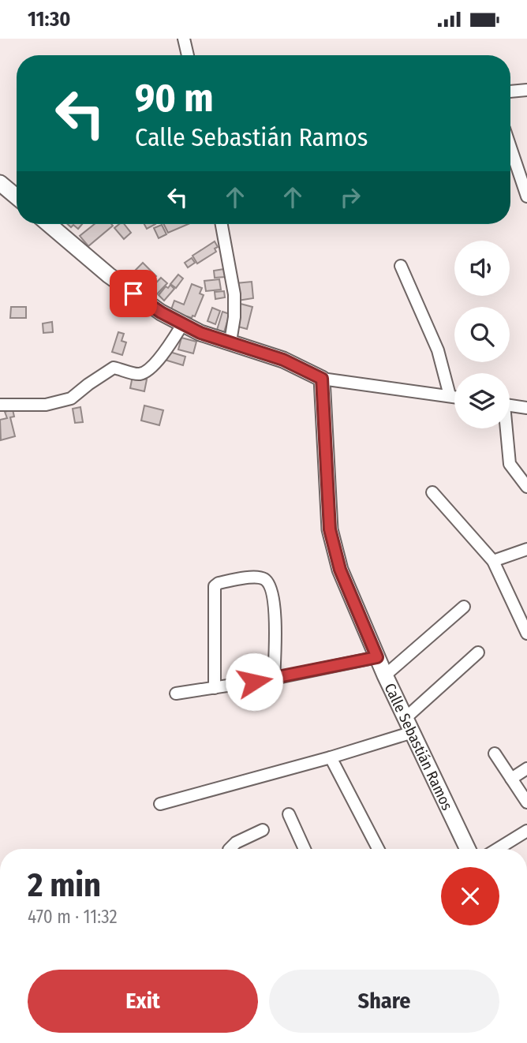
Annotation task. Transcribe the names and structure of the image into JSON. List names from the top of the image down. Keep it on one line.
{"streets":{"main road":["Calle Sebastián Ramos"]},"page":{"status":"11:30","turn":["90 m","Calle Sebastián Ramos"],"heading":["2 min","470 m · 11:32"],"buttons":["Exit","Share"]}}
